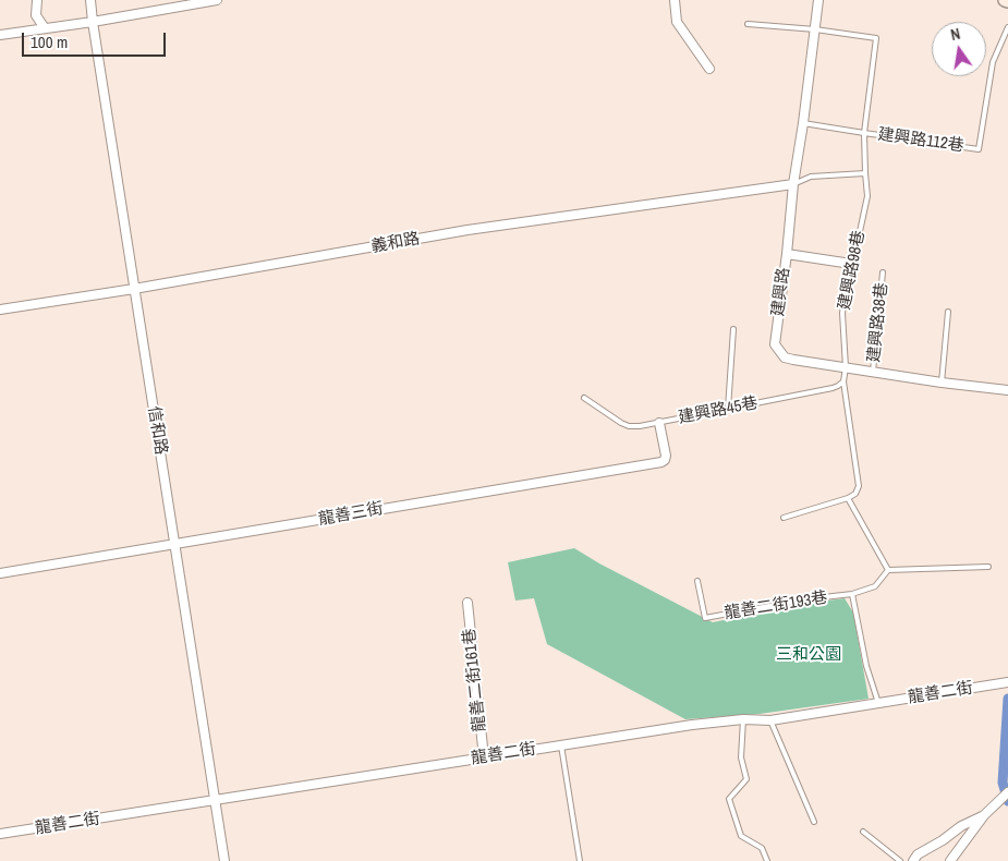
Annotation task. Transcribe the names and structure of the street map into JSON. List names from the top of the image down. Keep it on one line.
{"streets":{"street":["義和路","建興路","信和路","龍善三街","龍善二街161巷","龍善二街"],"lane":["建興路112巷","建興路98巷","建興路38巷","建興路45巷","龍善二街193巷"]},"crossings":[["建興路112巷","建興路98巷"],["建興路112巷","建興路"],["義和路","建興路"],["義和路","信和路"],["建興路98巷","建興路"],["建興路","建興路38巷"],["建興路45巷","龍善三街"],["信和路","龍善三街"],["信和路","龍善二街"],["龍善二街161巷","龍善二街"]],"parks":["三和公園"],"scale_bar":"100 m","north":"top"}
